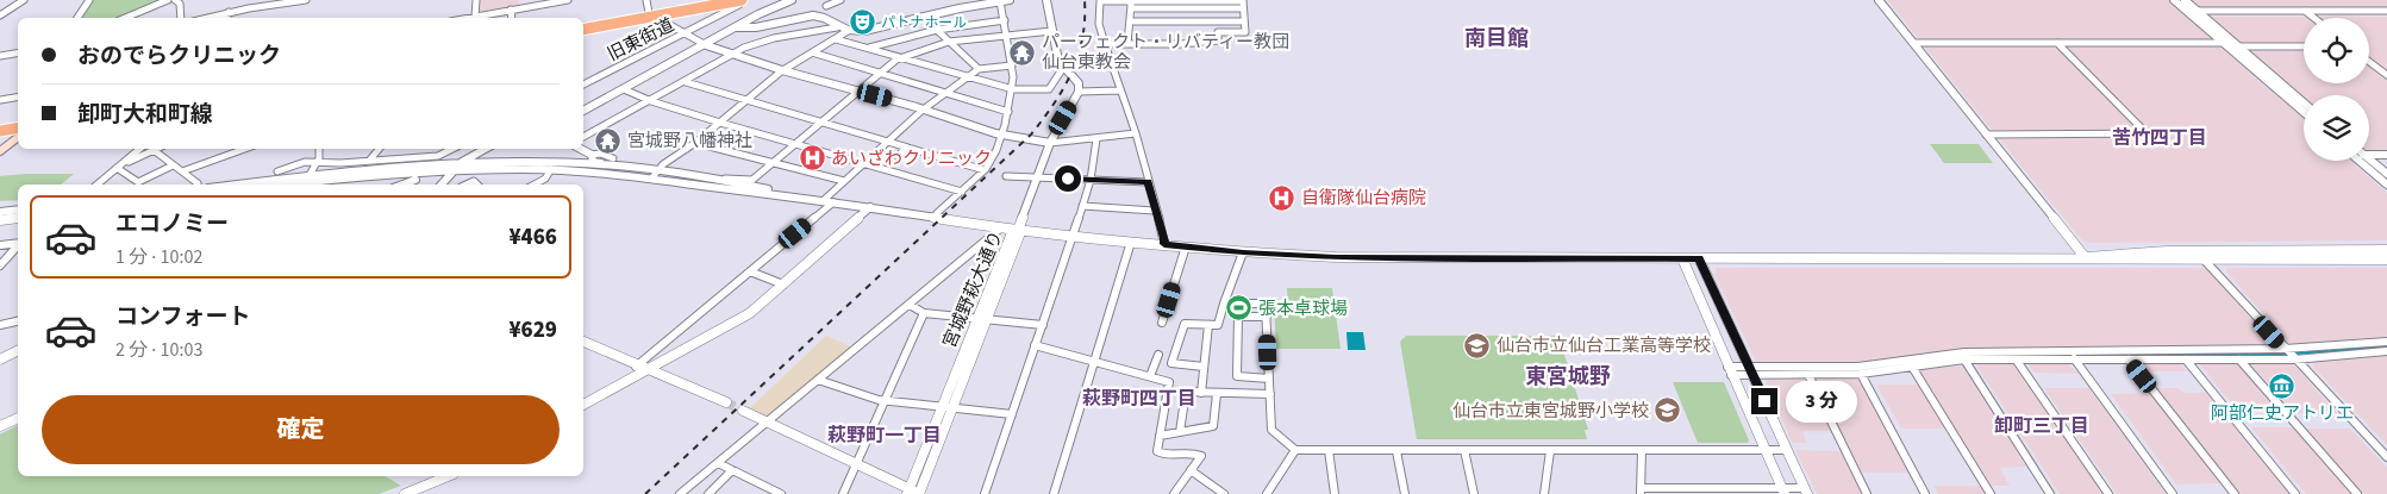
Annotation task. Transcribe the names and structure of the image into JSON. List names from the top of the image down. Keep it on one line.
{"streets":{"street":["旧東街道","宮城野萩大通り"]},"districts":["南目館","苦竹四丁目","東宮城野","萩野町四丁目","卸町三丁目","萩野町一丁目"],"places":{"theatre":["パトナホール"],"temple":["パーフェクト・リバティー教団 仙台東教会","宮城野八幡神社"],"hospital":["あいざわクリニック","自衛隊仙台病院"],"sports":["張本卓球場"],"school or university":["仙台市立仙台工業高等学校","仙台市立東宮城野小学校"],"museum":["阿部仁史アトリエ"]},"page":{"banner":["おのでらクリニック","卸町大和町線"],"list":[{"name":"エコノミー","note":"1 分 · 10:02","value":"¥466"},{"name":"コンフォート","note":"2 分 · 10:03","value":"¥629"}],"bubble":"3 分","buttons":"確定"}}
